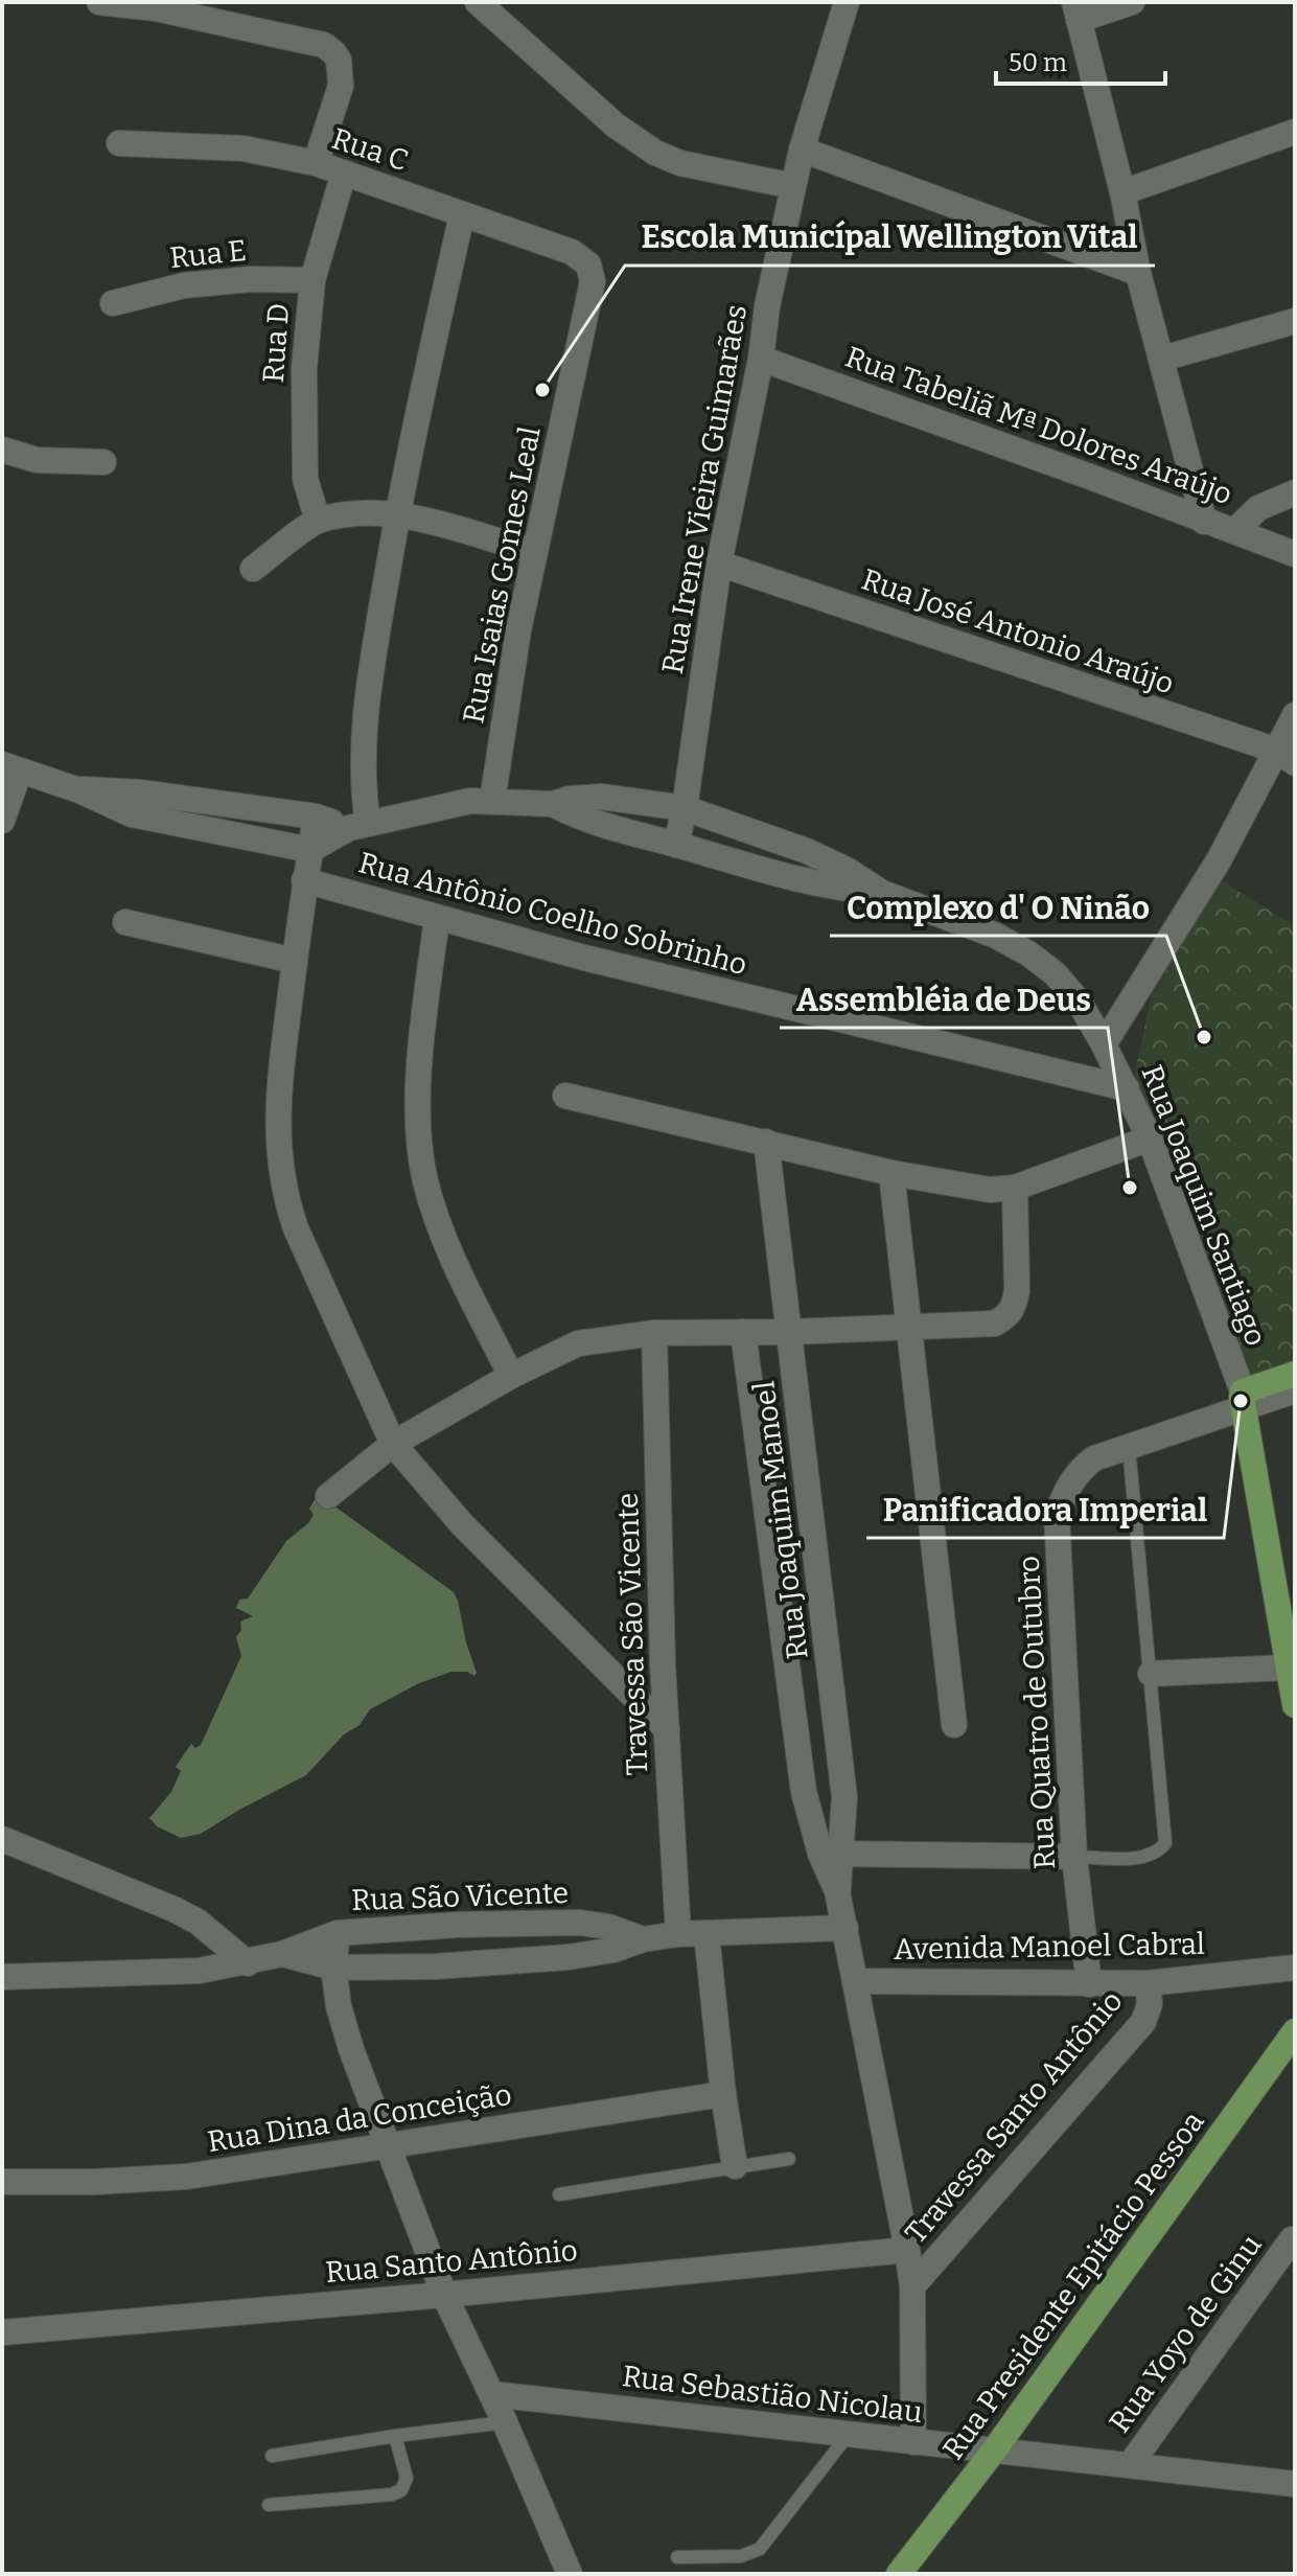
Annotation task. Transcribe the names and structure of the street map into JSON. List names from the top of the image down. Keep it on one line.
{"streets":{"main road":["Rua Presidente Epitácio Pessoa"],"street":["Rua C","Rua E","Rua D","Rua Tabeliã Mª Dolores Araújo","Rua Irene Vieira Guimarães","Rua Isaias Gomes Leal","Rua José Antonio Araújo","Rua Antônio Coelho Sobrinho","Rua Joaquim Santiago","Rua Joaquim Manoel","Travessa São Vicente","Rua Quatro de Outubro","Rua São Vicente","Avenida Manoel Cabral","Travessa Santo Antônio","Rua Dina da Conceição","Rua Santo Antônio","Rua Yoyo de Ginu","Rua Sebastião Nicolau"]},"crossings":[["Rua C","Rua D"],["Rua C","Rua Isaias Gomes Leal"],["Rua E","Rua D"],["Rua Tabeliã Mª Dolores Araújo","Rua Irene Vieira Guimarães"],["Rua Irene Vieira Guimarães","Rua José Antonio Araújo"],["Rua Irene Vieira Guimarães","Rua Joaquim Santiago"],["Rua Isaias Gomes Leal","Rua Joaquim Santiago"],["Rua José Antonio Araújo","Rua Joaquim Santiago"],["Rua Antônio Coelho Sobrinho","Rua Joaquim Santiago"],["Rua Joaquim Santiago","Rua Quatro de Outubro"],["Rua Joaquim Manoel","Rua São Vicente"],["Rua Joaquim Manoel","Avenida Manoel Cabral"],["Rua Joaquim Manoel","Travessa Santo Antônio"],["Rua Joaquim Manoel","Rua Santo Antônio"],["Rua Joaquim Manoel","Rua Sebastião Nicolau"],["Travessa São Vicente","Rua São Vicente"],["Rua Quatro de Outubro","Avenida Manoel Cabral"],["Avenida Manoel Cabral","Travessa Santo Antônio"],["Rua Presidente Epitácio Pessoa","Rua Sebastião Nicolau"],["Rua Yoyo de Ginu","Rua Sebastião Nicolau"]],"places":["Escola Municípal Wellington Vital","Complexo d' O Ninão","Assembléia de Deus","Panificadora Imperial"],"scale_bar":"50 m"}
